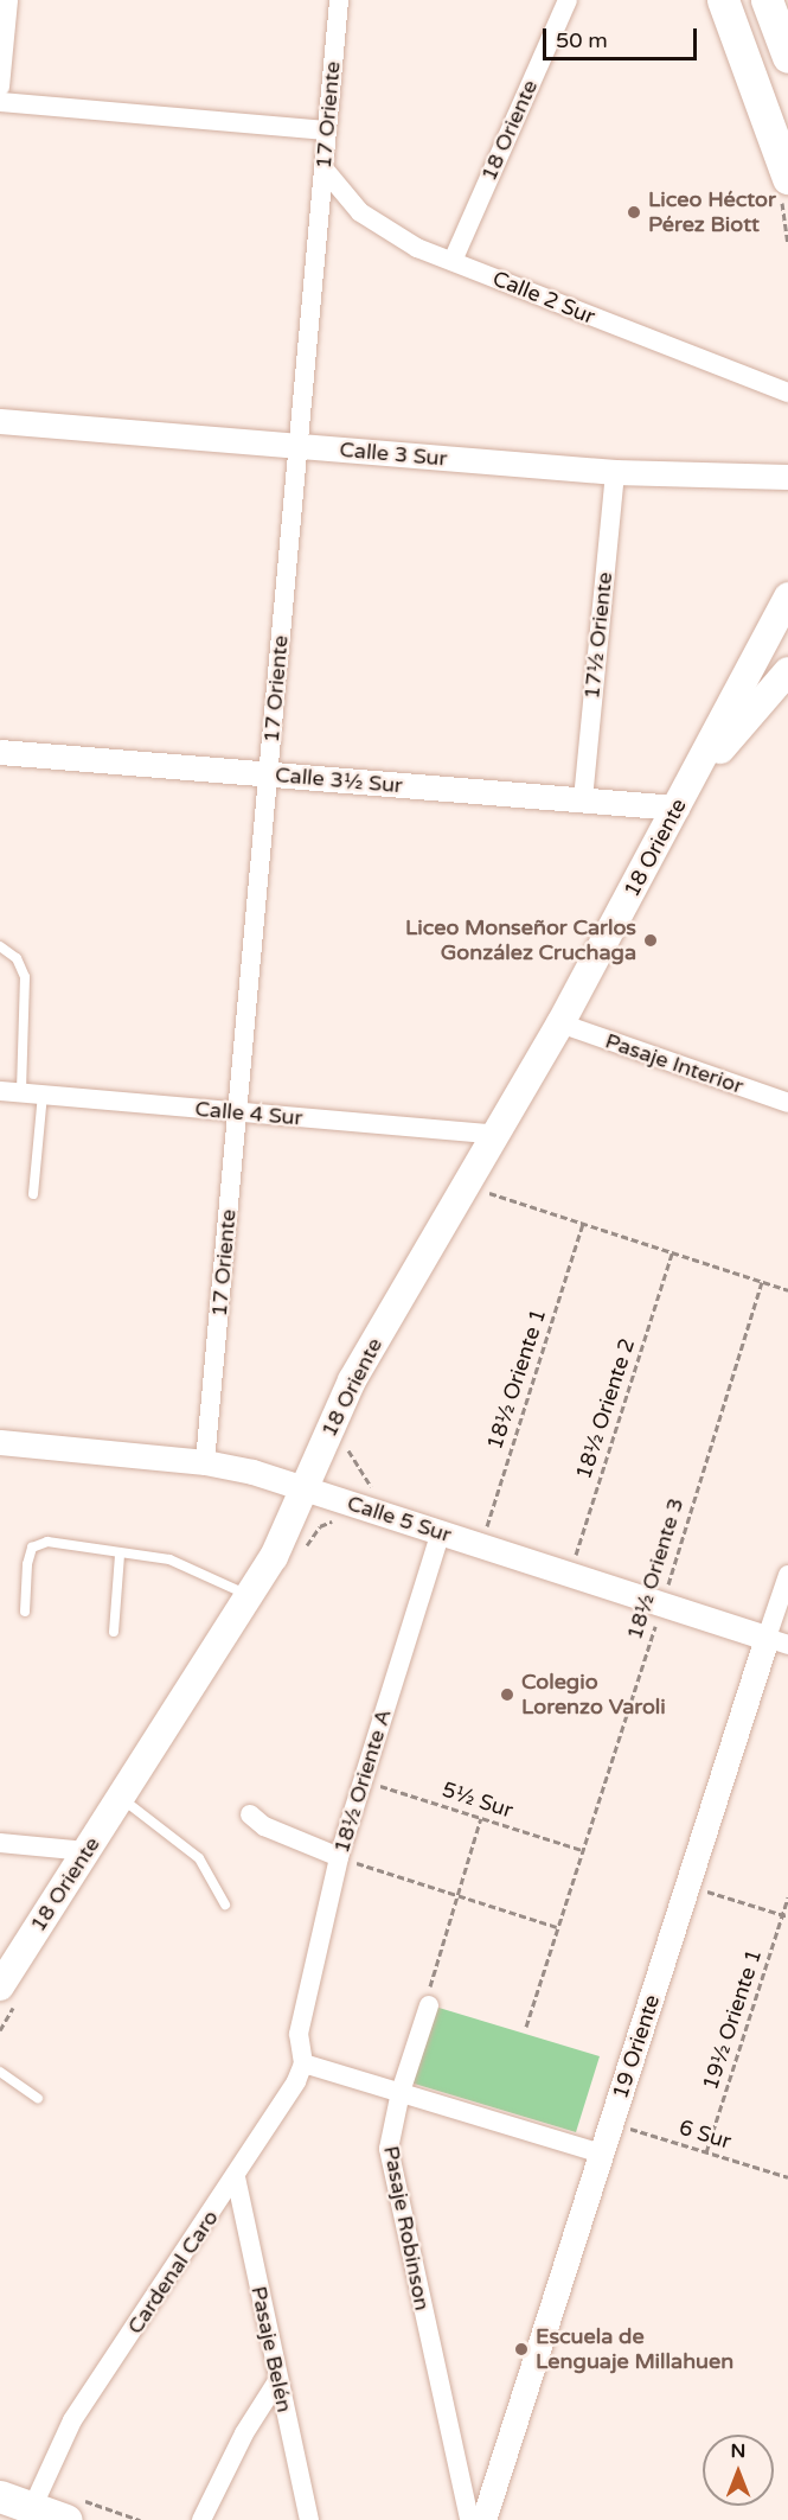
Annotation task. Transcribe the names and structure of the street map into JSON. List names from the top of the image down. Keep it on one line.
{"streets":{"main road":["18 Oriente"],"street":["17 Oriente","Calle 2 Sur","Calle 3 Sur","17½ Oriente","Calle 3½ Sur","Pasaje Interior","Calle 4 Sur","Calle 5 Sur","18½ Oriente A","19 Oriente","Pasaje Robinson","Cardenal Caro","Pasaje Belén"],"path":["18½ Oriente 1","18½ Oriente 2","18½ Oriente 3","5½ Sur","19½ Oriente 1","6 Sur"]},"crossings":[["17 Oriente","Calle 2 Sur"],["17 Oriente","Calle 3 Sur"],["17 Oriente","Calle 3½ Sur"],["17 Oriente","Calle 4 Sur"],["17 Oriente","Calle 5 Sur"],["18 Oriente","Calle 2 Sur"],["18 Oriente","Calle 3½ Sur"],["18 Oriente","Pasaje Interior"],["18 Oriente","Calle 4 Sur"],["18 Oriente","Calle 5 Sur"],["Calle 3 Sur","17½ Oriente"],["17½ Oriente","Calle 3½ Sur"],["18½ Oriente 1","Calle 5 Sur"],["18½ Oriente 2","Calle 5 Sur"],["Calle 5 Sur","18½ Oriente 3"],["Calle 5 Sur","18½ Oriente A"],["Calle 5 Sur","19 Oriente"],["18½ Oriente 3","5½ Sur"],["18½ Oriente A","5½ Sur"],["18½ Oriente A","Cardenal Caro"],["19½ Oriente 1","6 Sur"],["19 Oriente","6 Sur"],["Cardenal Caro","Pasaje Belén"]],"places":["Liceo Héctor Pérez Biott","Liceo Monseñor Carlos González Cruchaga","Colegio Lorenzo Varoli","Escuela de Lenguaje Millahuen"],"scale_bar":"50 m","north":"top"}
